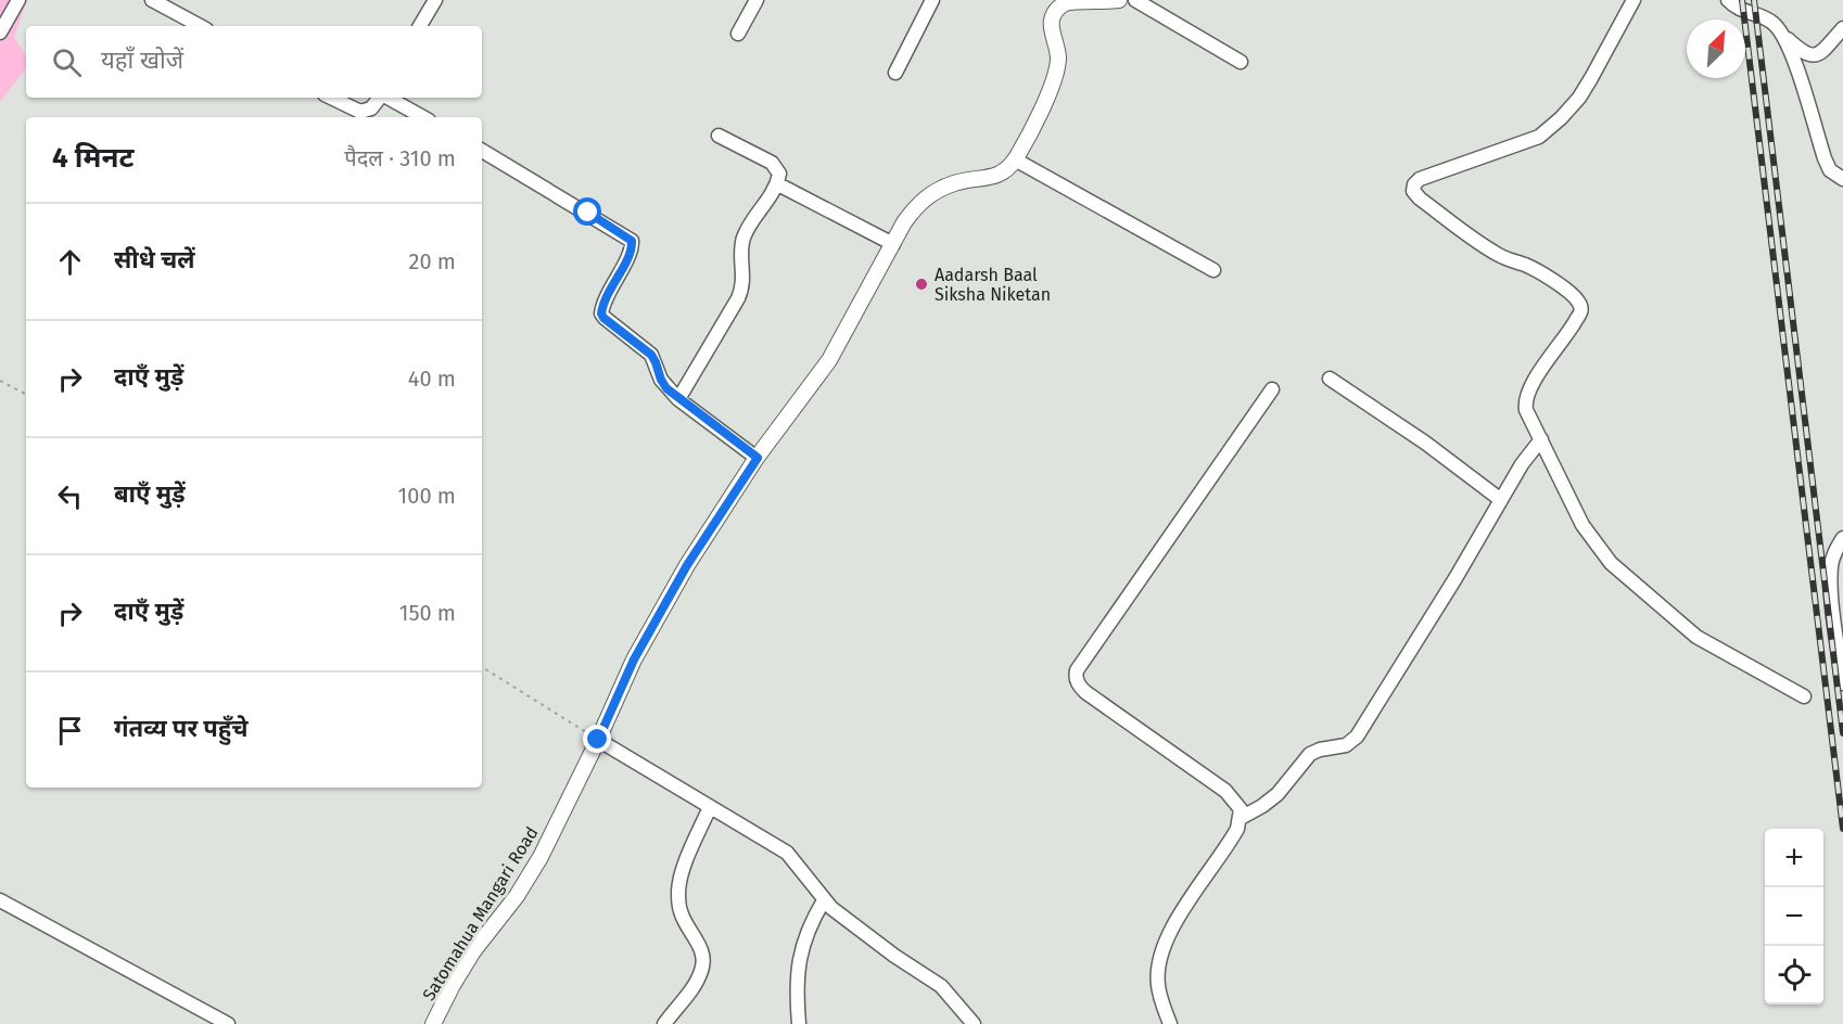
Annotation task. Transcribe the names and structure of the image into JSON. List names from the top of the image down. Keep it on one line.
{"streets":{"street":["Satomahua Mangari Road"]},"places":["Aadarsh Baal Siksha Niketan"],"north":"top right","page":{"search":"यहाँ खोजें","heading":["4 मिनट","पैदल · 310 m"],"list":[["सीधे चलें","20 m"],["दाएँ मुड़ें","40 m"],["बाएँ मुड़ें","100 m"],["दाएँ मुड़ें","150 m"],"गंतव्य पर पहुँचे"],"map_buttons":["+","−"]}}
